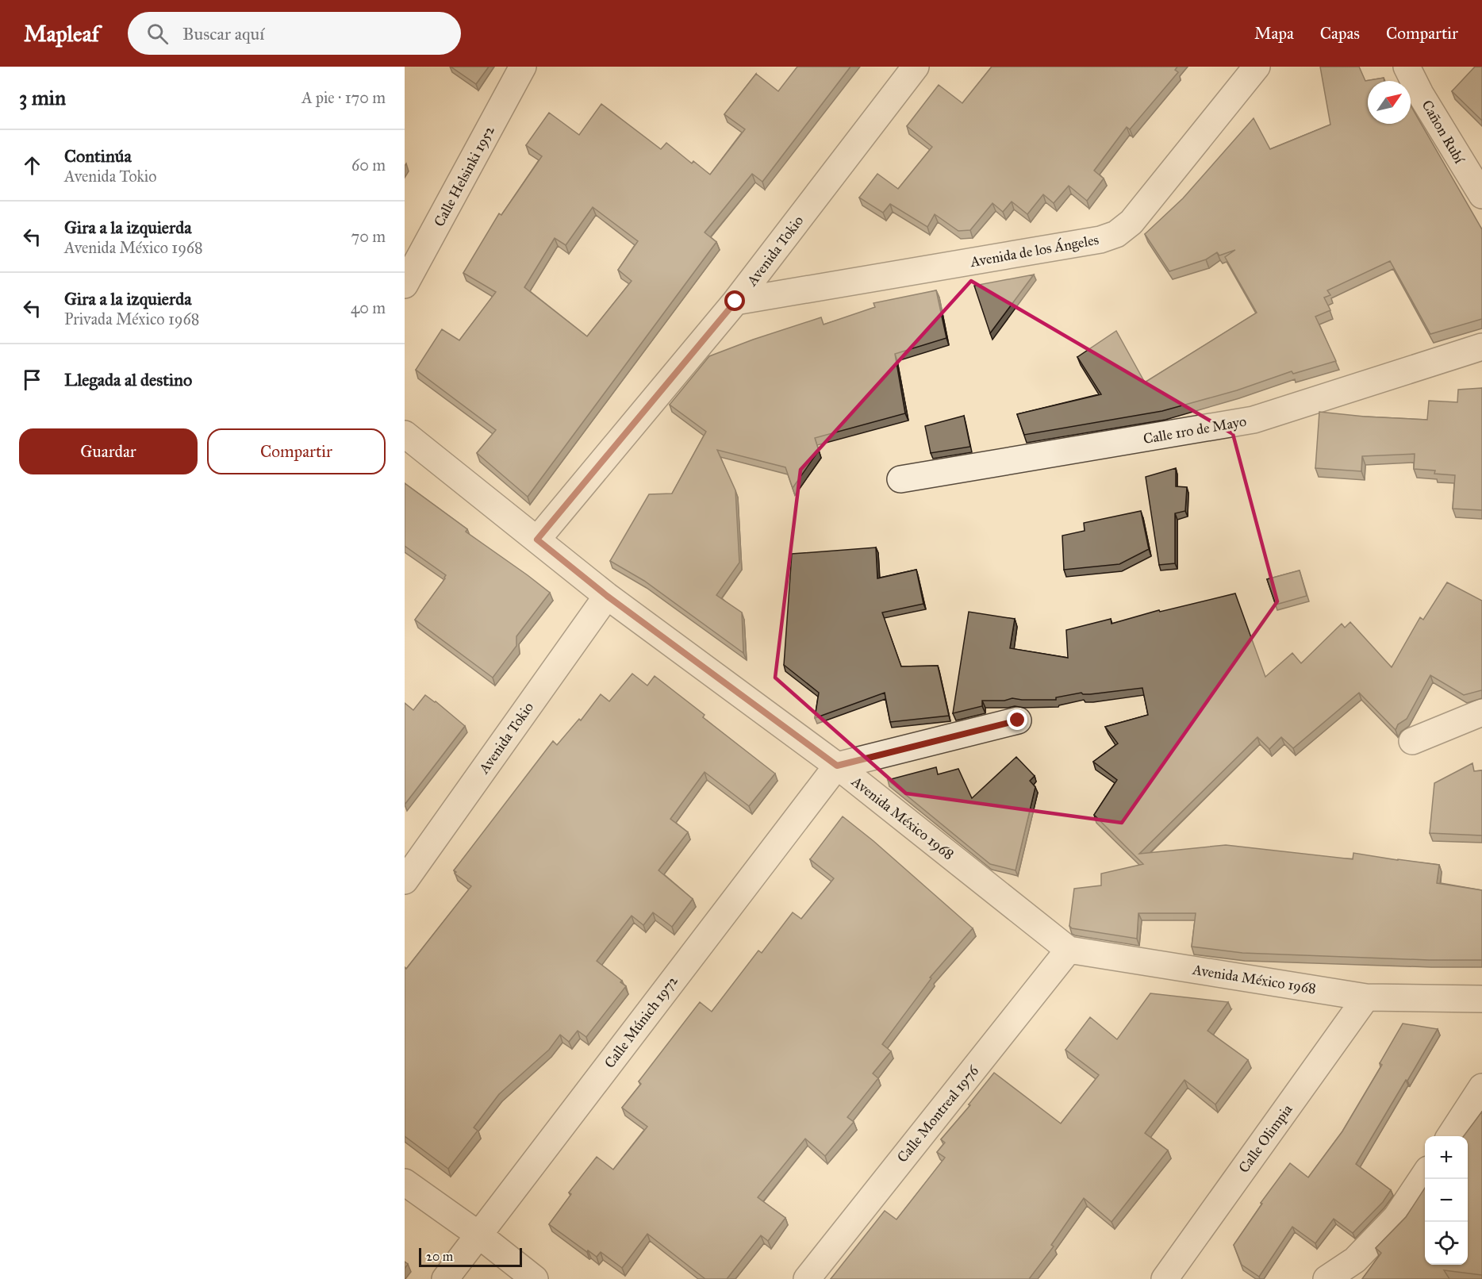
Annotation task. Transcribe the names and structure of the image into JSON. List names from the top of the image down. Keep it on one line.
{"streets":{"street":["Cañon Rubí","Calle Helsinki 1952","Avenida Tokio","Avenida de los Ángeles","Calle 1ro de Mayo","Avenida México 1968","Calle Múnich 1972","Calle Montreal 1976","Calle Olimpia"]},"crossings":[["Avenida Tokio","Avenida de los Ángeles"],["Avenida Tokio","Avenida México 1968"],["Avenida México 1968","Calle Múnich 1972"],["Avenida México 1968","Calle Montreal 1976"],["Avenida México 1968","Calle Olimpia"]],"scale_bar":"20 m","north":"top right","page":{"header":"Mapleaf","search":"Buscar aquí","nav":["Mapa","Capas","Compartir"],"heading":["3 min","A pie · 170 m"],"list":[["Continúa","Avenida Tokio","60 m"],["Gira a la izquierda","Avenida México 1968","70 m"],["Gira a la izquierda","Privada México 1968","40 m"],"Llegada al destino"],"buttons":["Guardar","Compartir"],"map_buttons":["+","−"],"scale":"20 m"}}
